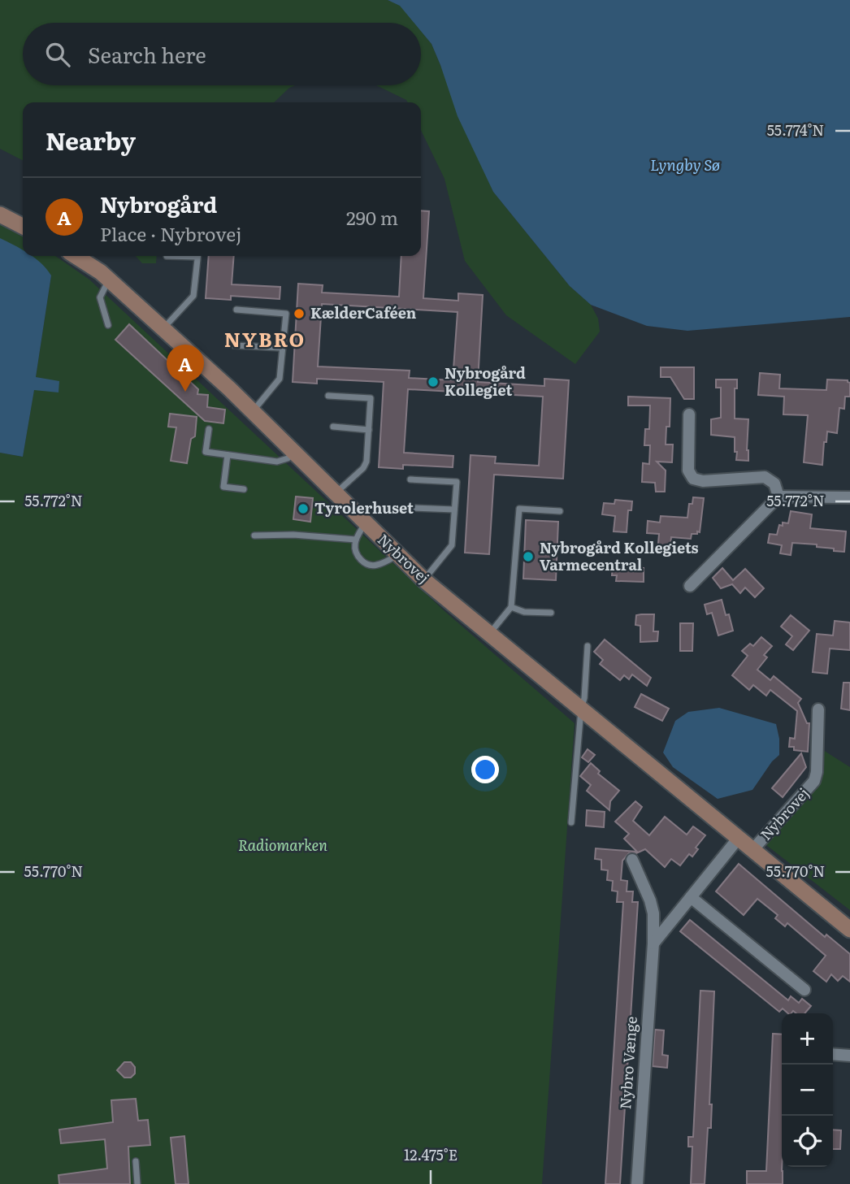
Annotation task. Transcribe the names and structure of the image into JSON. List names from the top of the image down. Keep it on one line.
{"streets":{"street":["Nybrovej","Nybro Vænge"]},"districts":["NYBRO"],"water":["Lyngby Sø"],"parks":["Radiomarken"],"places":["KælderCaféen","Nybrogård Kollegiet","Tyrolerhuset","Nybrogård Kollegiets Varmecentral"],"page":{"search":"Search here","heading":"Nearby","list":[{"mark":"A","name":"Nybrogård","note":"Place · Nybrovej","value":"290 m"}],"pins":"A","map_buttons":["+","−"]},"coordinates":["55.774°N","55.772°N","55.770°N","12.475°E"]}
